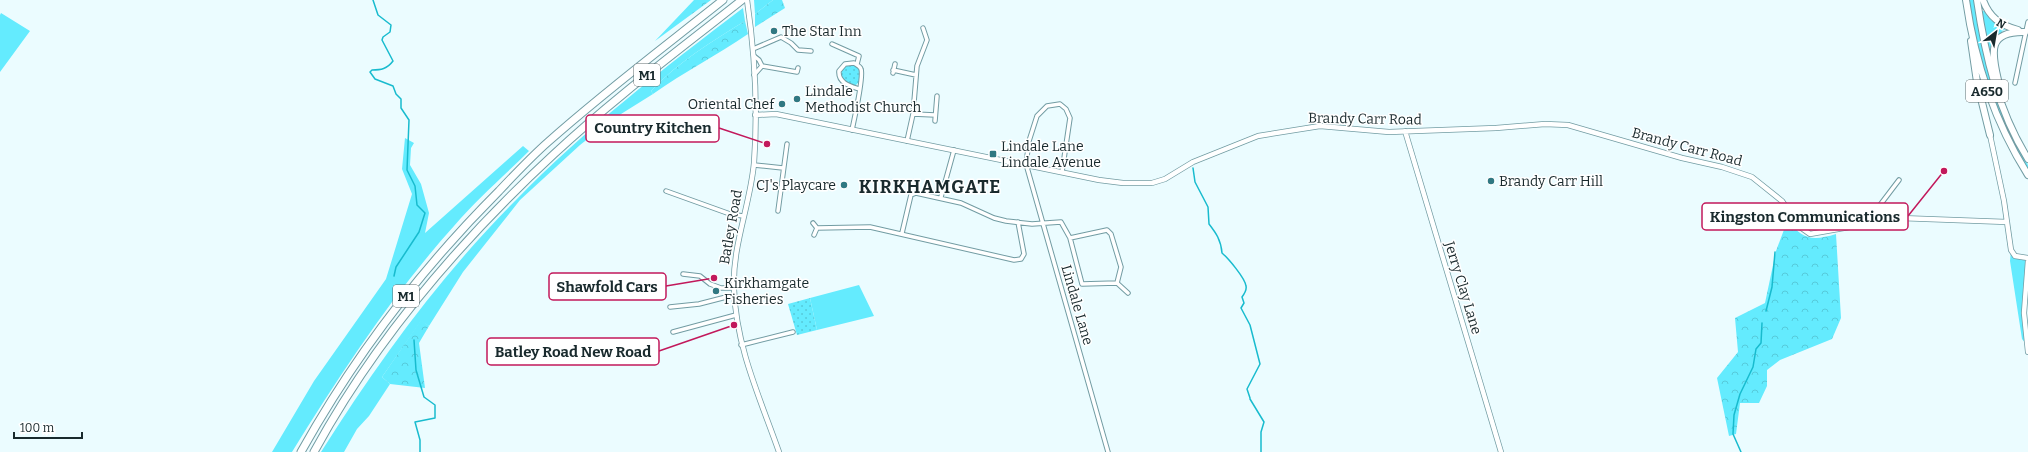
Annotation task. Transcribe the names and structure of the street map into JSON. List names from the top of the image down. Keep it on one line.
{"streets":{"highway":["M1","A650"],"street":["Brandy Carr Road","Batley Road","Jerry Clay Lane","Lindale Lane"]},"crossings":[["Brandy Carr Road","Batley Road"],["Brandy Carr Road","Jerry Clay Lane"],["Brandy Carr Road","Lindale Lane"]],"districts":["KIRKHAMGATE"],"places":{"other":["The Star Inn","Lindale Methodist Church","Oriental Chef","Country Kitchen","Kingston Communications","Brandy Carr Hill","CJ's Playcare","Shawfold Cars","Kirkhamgate Fisheries","Batley Road New Road"],"transit":["Lindale Lane Lindale Avenue"]},"scale_bar":"100 m","north":"top right"}
